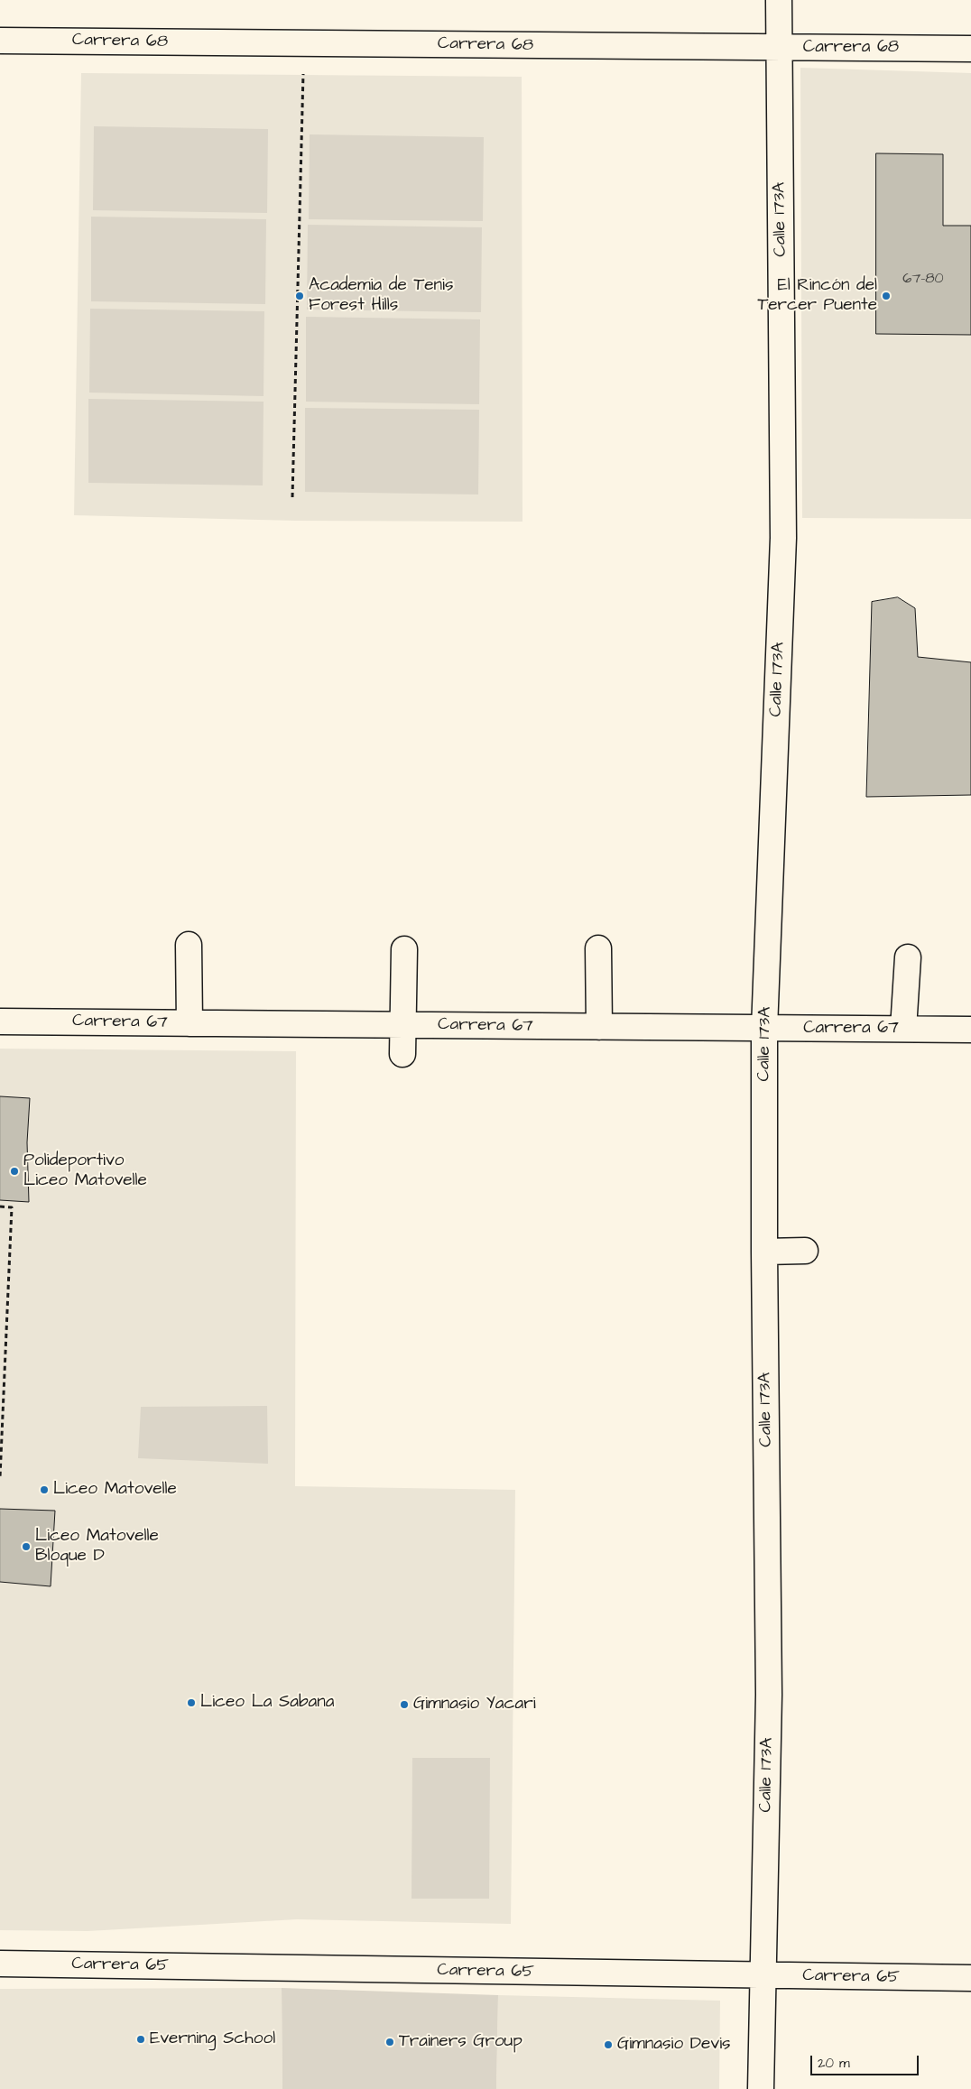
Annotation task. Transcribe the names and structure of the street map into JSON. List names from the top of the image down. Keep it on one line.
{"streets":{"street":["Carrera 68","Calle 173A","Carrera 67","Carrera 65"]},"crossings":[["Carrera 68","Calle 173A"],["Calle 173A","Carrera 67"],["Calle 173A","Carrera 65"]],"places":["Academia de Tenis Forest Hills","El Rincón del Tercer Puente","Polideportivo Liceo Matovelle","Liceo Matovelle","Liceo Matovelle Bloque D","Liceo La Sabana","Gimnasio Yacari","Everning School","Trainers Group","Gimnasio Devis"],"house_numbers":["67-80"],"scale_bar":"20 m"}
